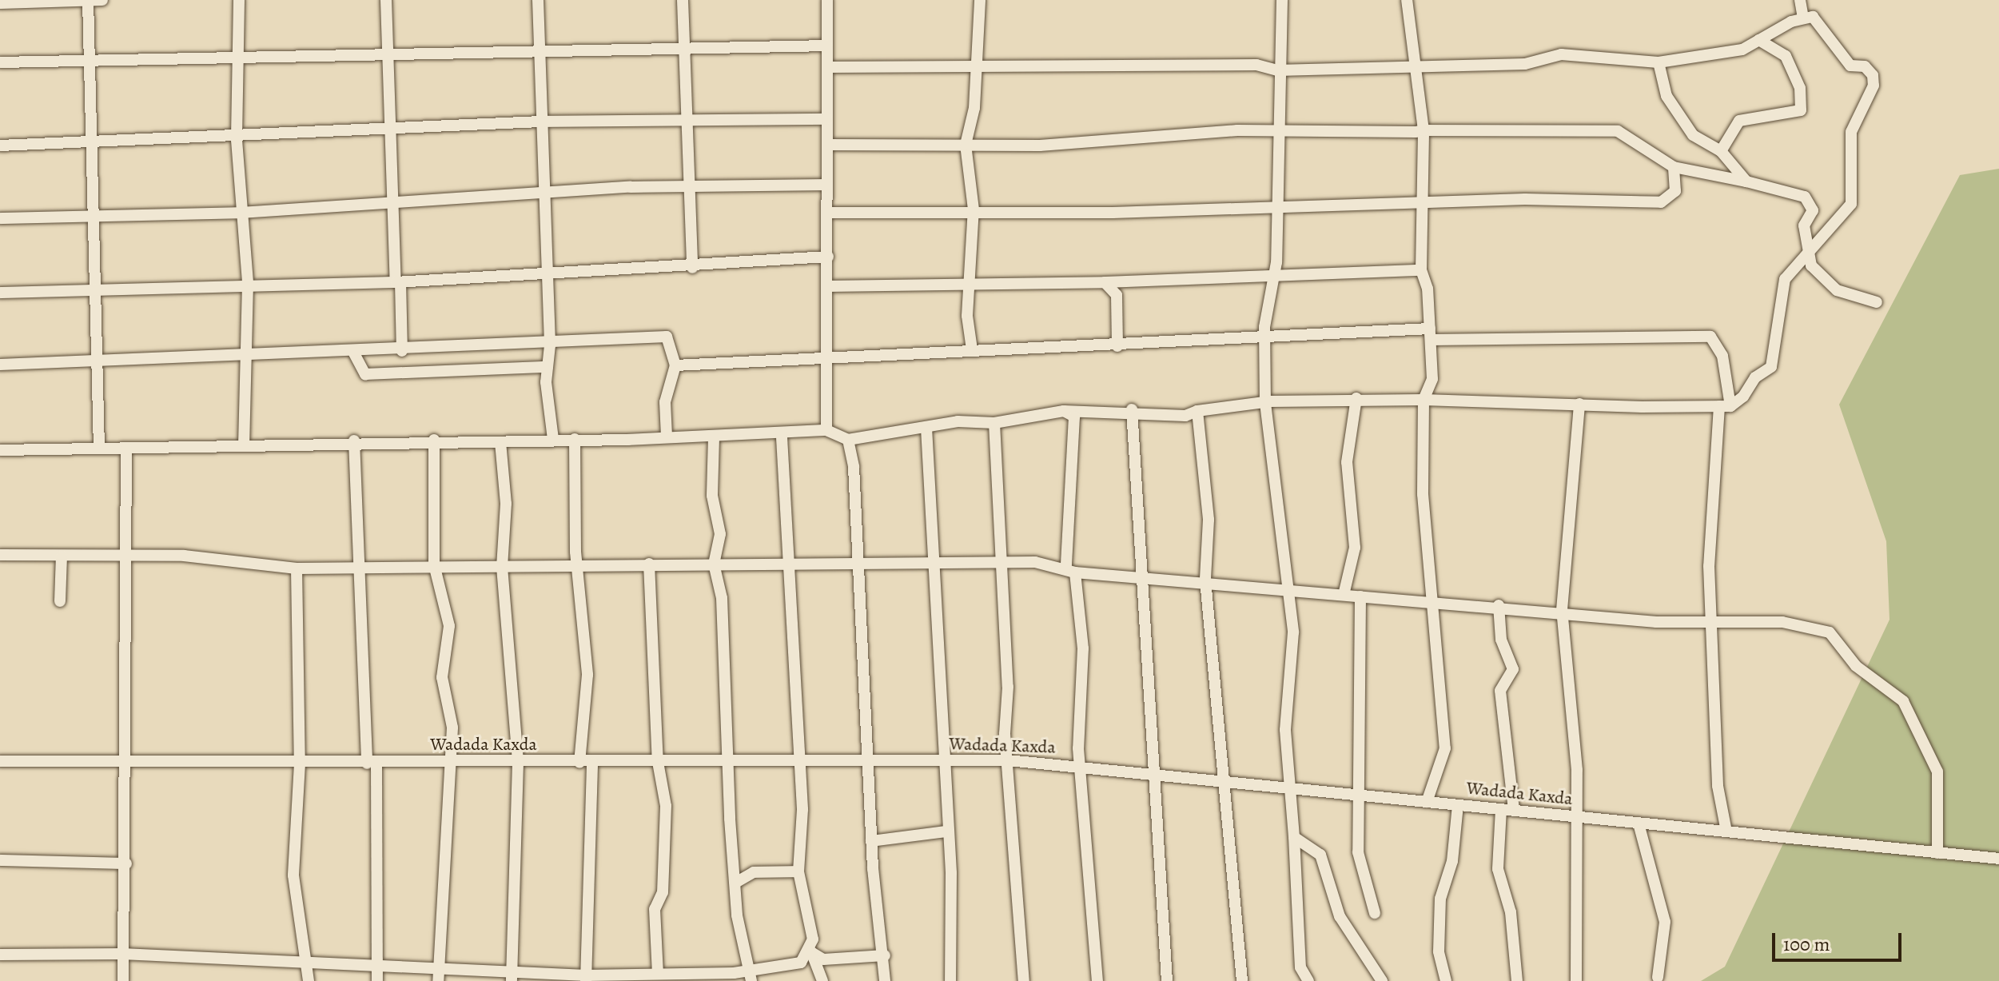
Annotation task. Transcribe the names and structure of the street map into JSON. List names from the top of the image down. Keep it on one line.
{"streets":{"street":["Wadada Kaxda"]},"scale_bar":"100 m"}
